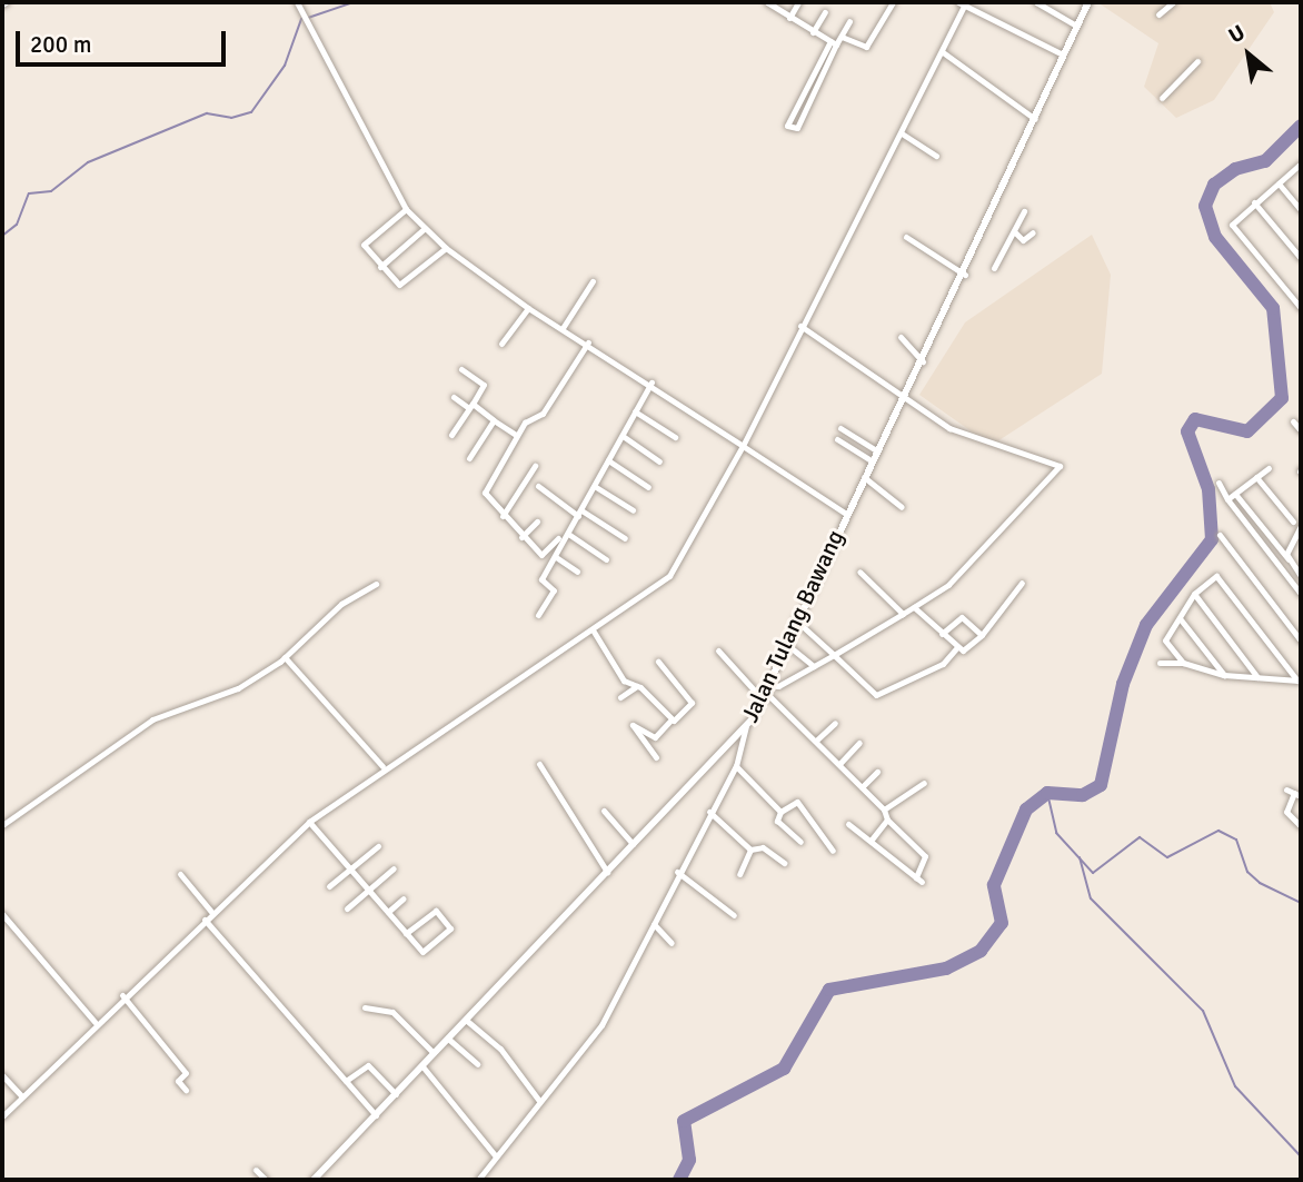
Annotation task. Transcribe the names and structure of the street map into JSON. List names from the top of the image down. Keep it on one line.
{"streets":{"street":["Jalan Tulang Bawang"]},"scale_bar":"200 m","north":"top left"}
